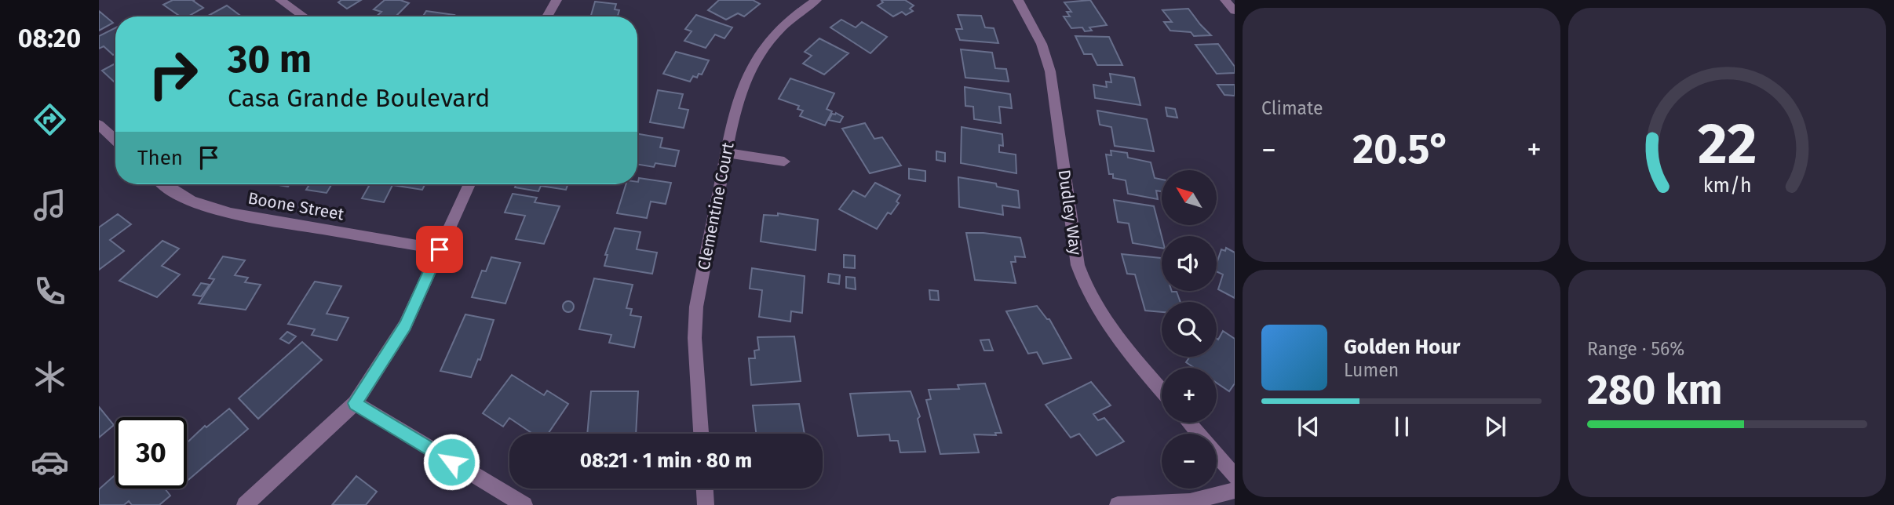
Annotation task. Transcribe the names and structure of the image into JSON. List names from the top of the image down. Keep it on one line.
{"streets":{"street":["Boone Street","Clementine Court","Dudley Way"]},"north":"top left","page":{"tabs":"08:20","tile":["Climate",["Range · 56%","280 km"]],"turn":["30 m","Casa Grande Boulevard"],"heat":["−","20.5°","+"],"then":"Then","map_buttons":["+","−"],"song":["Golden Hour","Lumen"],"limit":"30","trip":"08:21 · 1 min · 80 m","gauge":["22","km/h"]}}
